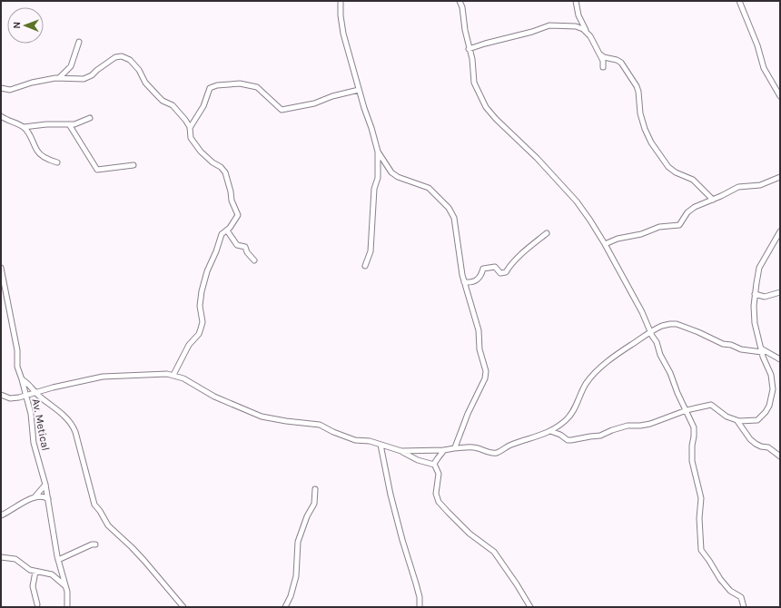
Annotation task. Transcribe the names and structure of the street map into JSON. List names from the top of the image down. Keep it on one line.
{"streets":{"street":["Av. Metical"]},"north":"left"}
